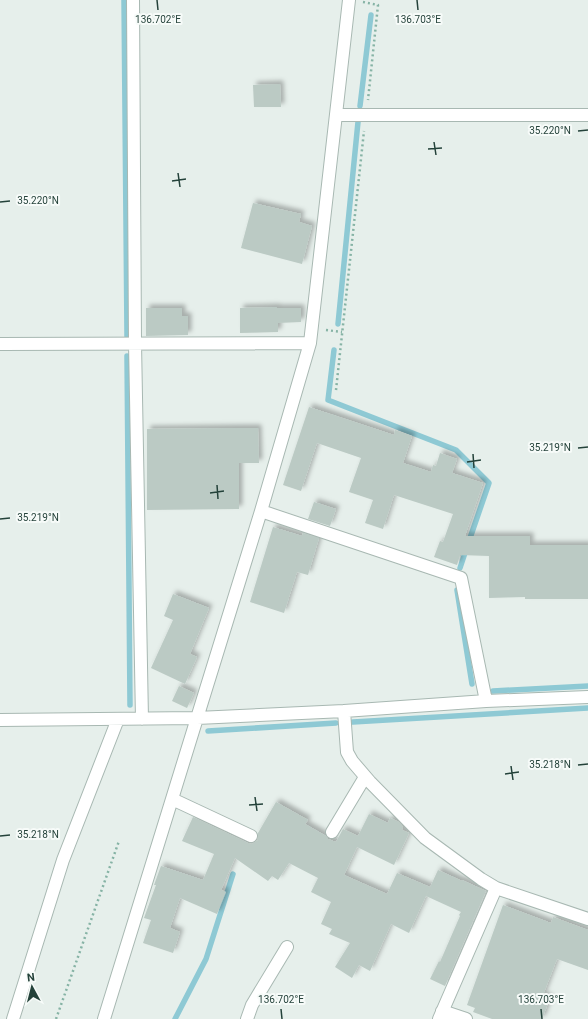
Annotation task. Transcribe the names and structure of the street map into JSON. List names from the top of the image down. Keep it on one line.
{"north":"top","coordinates":["136.702°E","136.703°E","35.220°N","35.219°N","35.218°N"]}
